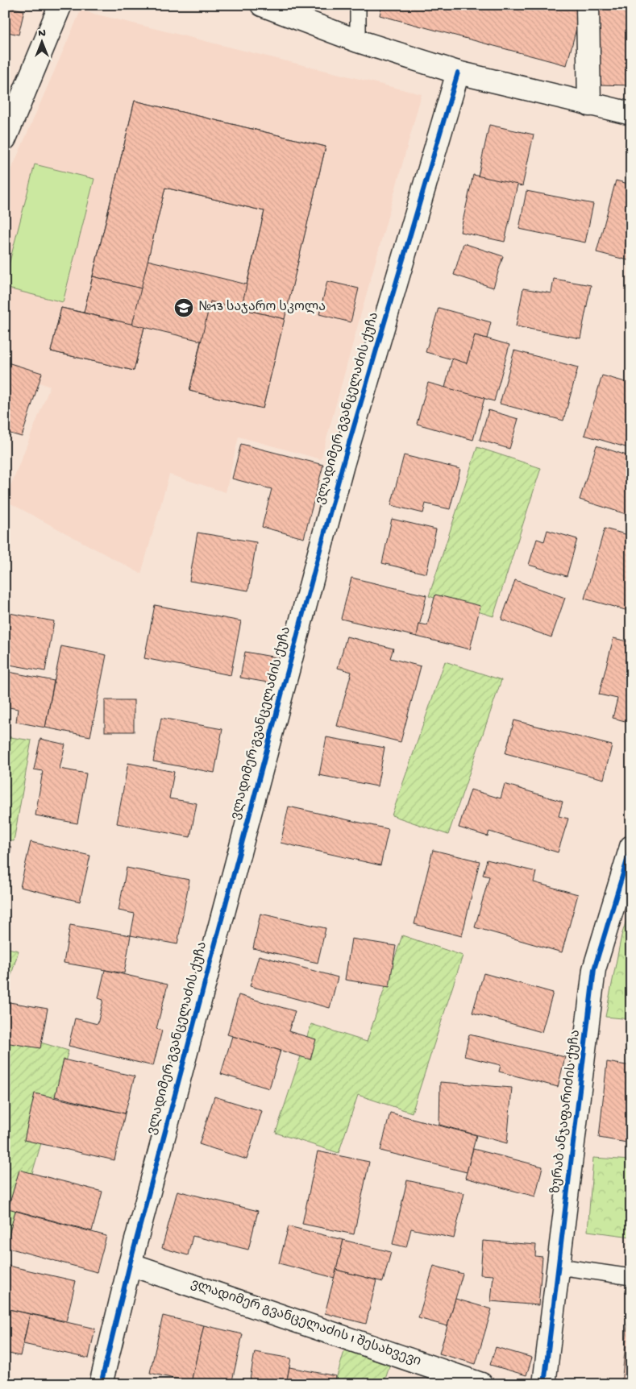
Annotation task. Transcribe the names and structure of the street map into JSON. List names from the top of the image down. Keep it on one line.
{"streets":{"street":["ვლადიმერ გვანცელაძის ქუჩა","ზურაბ ანჯაფარიძის ქუჩა","ვლადიმერ გვანცელაძის I შესახვევი"]},"crossings":[["ვლადიმერ გვანცელაძის ქუჩა","ვლადიმერ გვანცელაძის I შესახვევი"]],"places":{"school or university":["№13 საჯარო სკოლა"]},"north":"top"}
